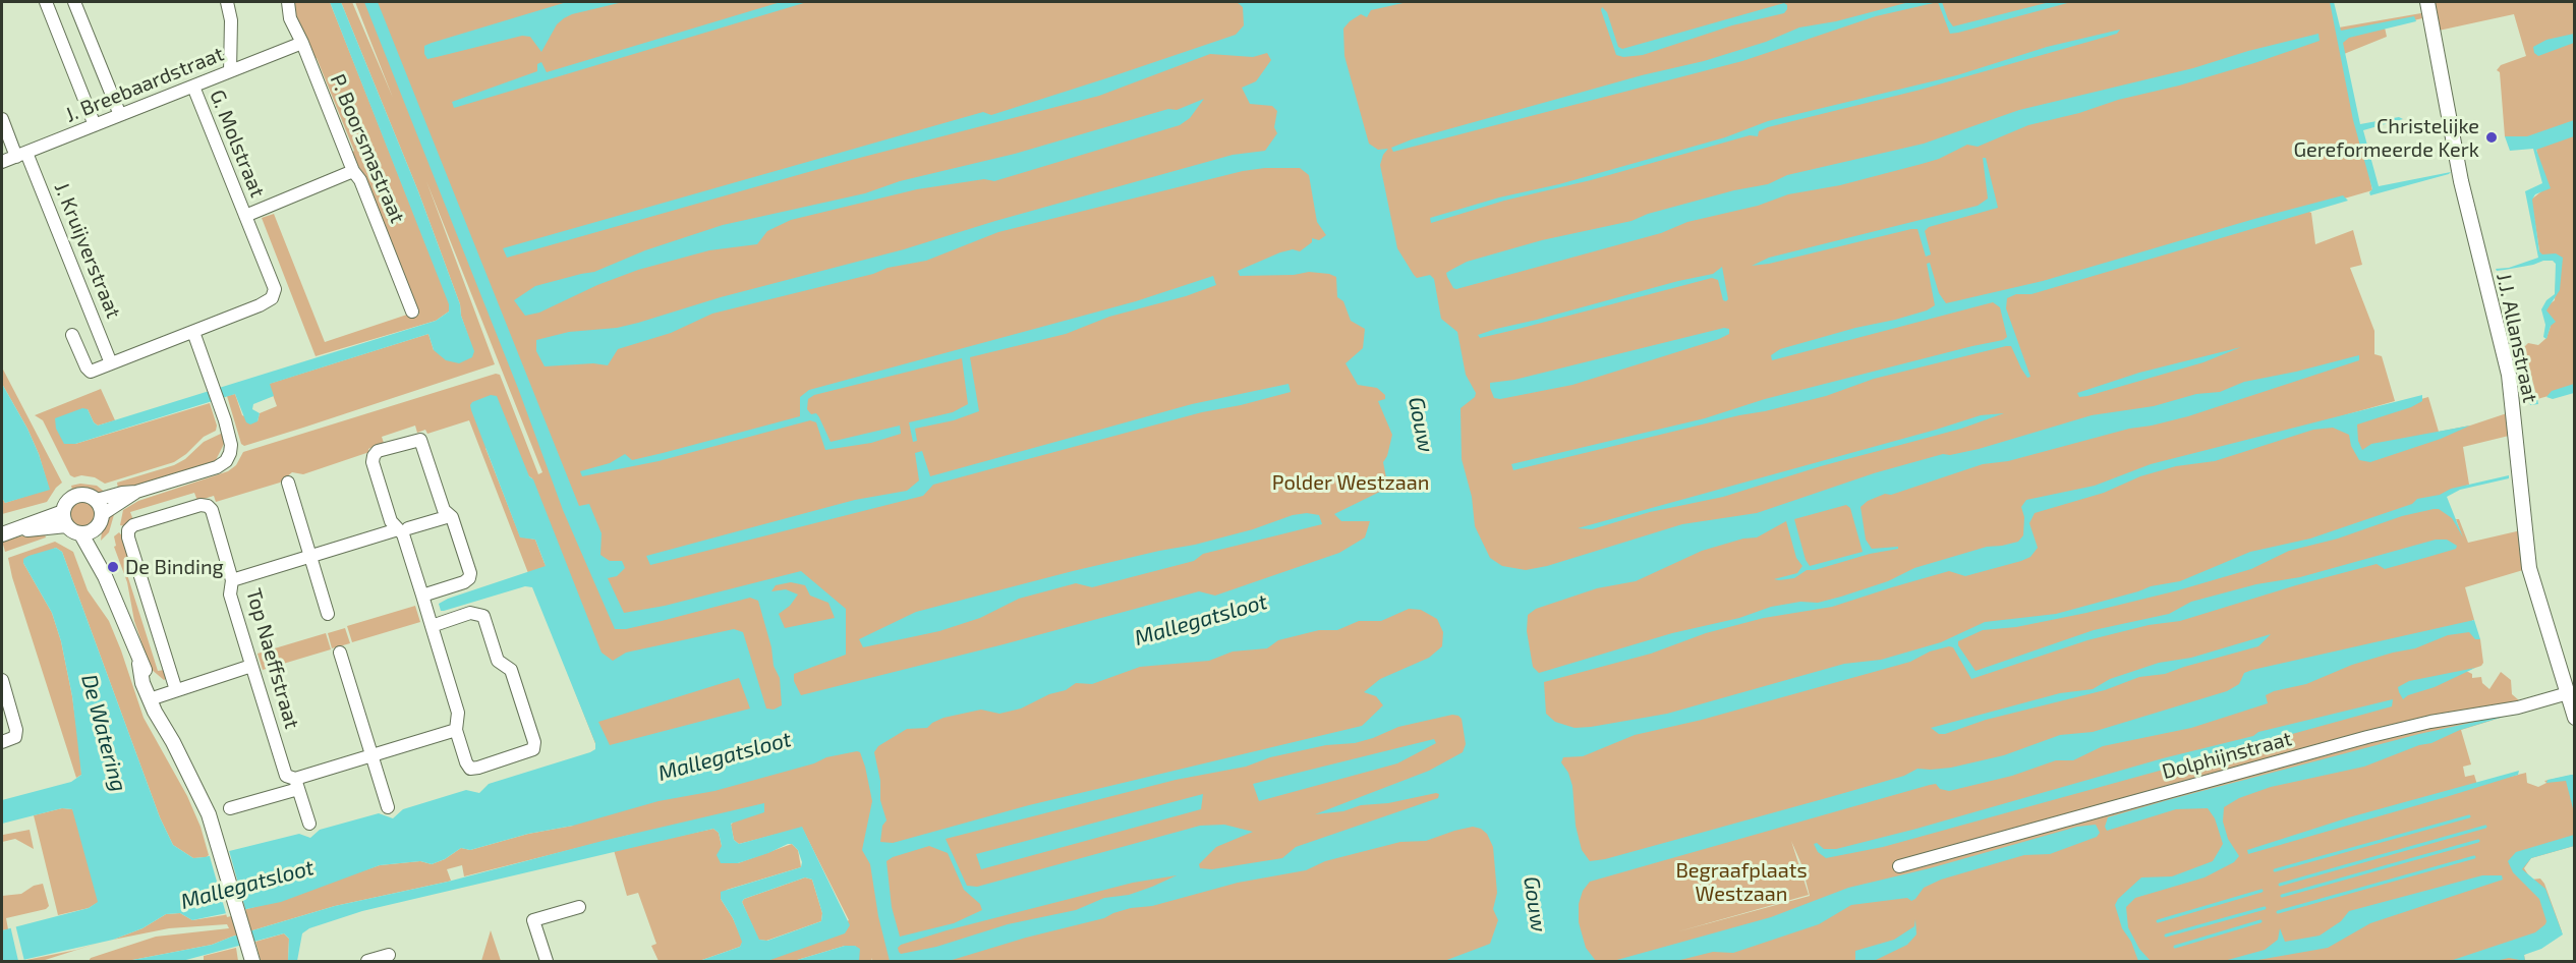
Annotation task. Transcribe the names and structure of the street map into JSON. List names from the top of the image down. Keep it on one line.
{"streets":{"street":["J. Breebaardstraat","G. Molstraat","P. Boorsmastraat","J. Kruijverstraat","J.J. Allanstraat","Top Naeffstraat","Dolphijnstraat"]},"crossings":[["J. Breebaardstraat","G. Molstraat"],["J. Breebaardstraat","P. Boorsmastraat"],["J. Breebaardstraat","J. Kruijverstraat"],["G. Molstraat","P. Boorsmastraat"],["J.J. Allanstraat","Dolphijnstraat"]],"water":["Gouw","Mallegatsloot","De Watering"],"parks":["Polder Westzaan","Begraafplaats Westzaan"],"places":["Christelijke Gereformeerde Kerk","De Binding"]}
